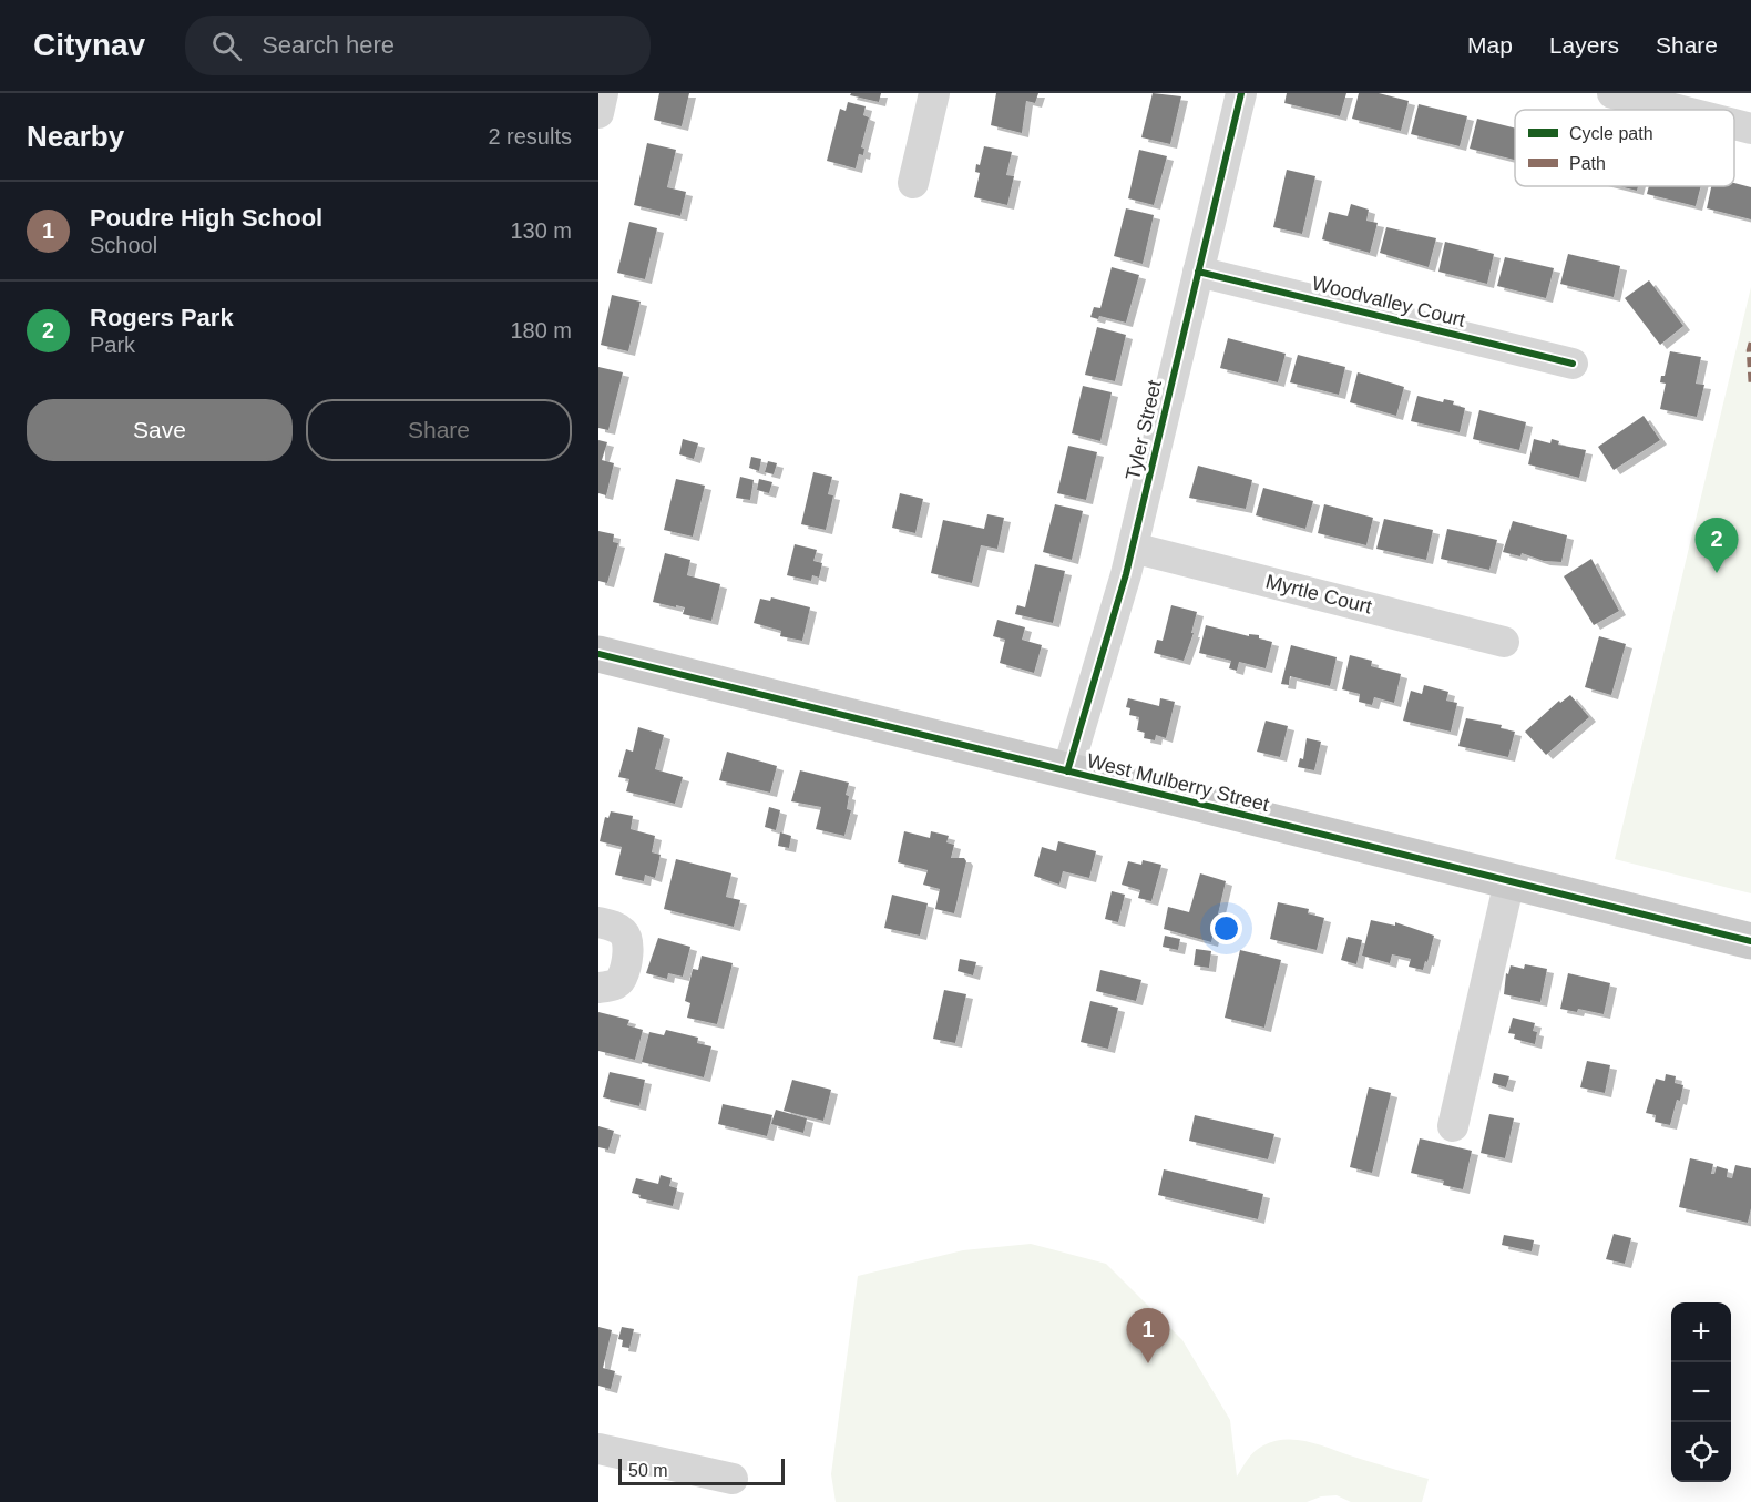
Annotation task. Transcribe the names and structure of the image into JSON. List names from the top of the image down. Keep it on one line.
{"streets":{"main road":["West Mulberry Street"],"street":["Woodvalley Court","Tyler Street","Myrtle Court"]},"crossings":[["Woodvalley Court","Tyler Street"],["Tyler Street","Myrtle Court"],["Tyler Street","West Mulberry Street"]],"legend":["Cycle path","Path"],"scale_bar":"50 m","page":{"header":"Citynav","search":"Search here","nav":["Map","Layers","Share"],"heading":["Nearby","2 results"],"list":[{"mark":"1","name":"Poudre High School","note":"School","value":"130 m"},{"mark":"2","name":"Rogers Park","note":"Park","value":"180 m"}],"buttons":["Save","Share"],"pins":["2","1"],"map_buttons":["+","−"],"scale":"50 m"}}
